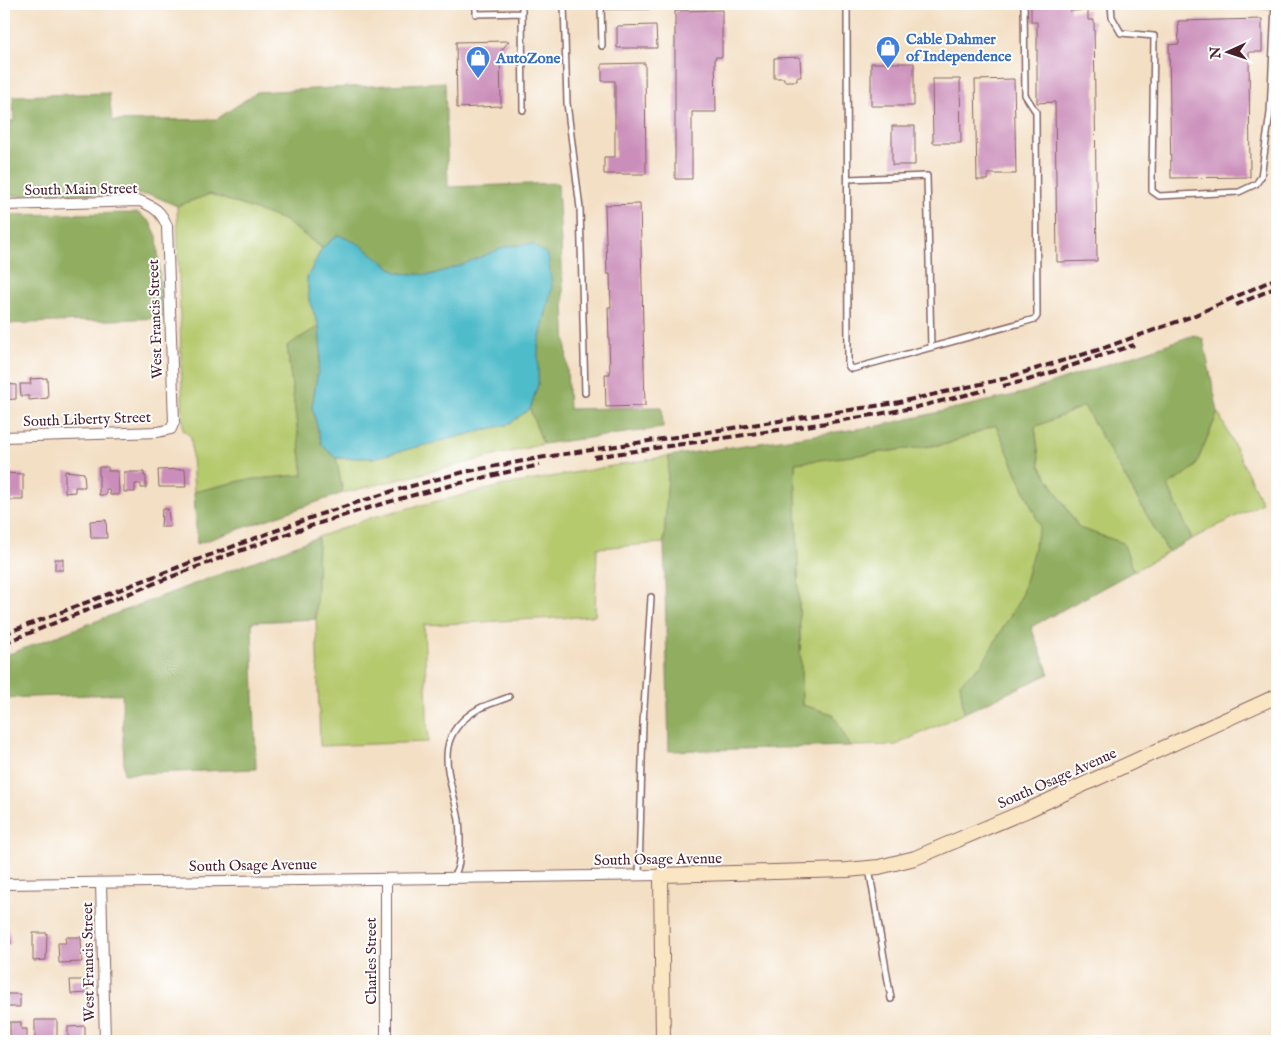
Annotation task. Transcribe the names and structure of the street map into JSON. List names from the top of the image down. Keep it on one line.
{"streets":{"street":["South Main Street","West Francis Street","South Liberty Street","South Osage Avenue","Charles Street"]},"crossings":[["South Main Street","West Francis Street"],["West Francis Street","South Liberty Street"],["West Francis Street","South Osage Avenue"],["South Osage Avenue","Charles Street"]],"places":{"shop":["Cable Dahmer of Independence","AutoZone"]},"north":"left"}
